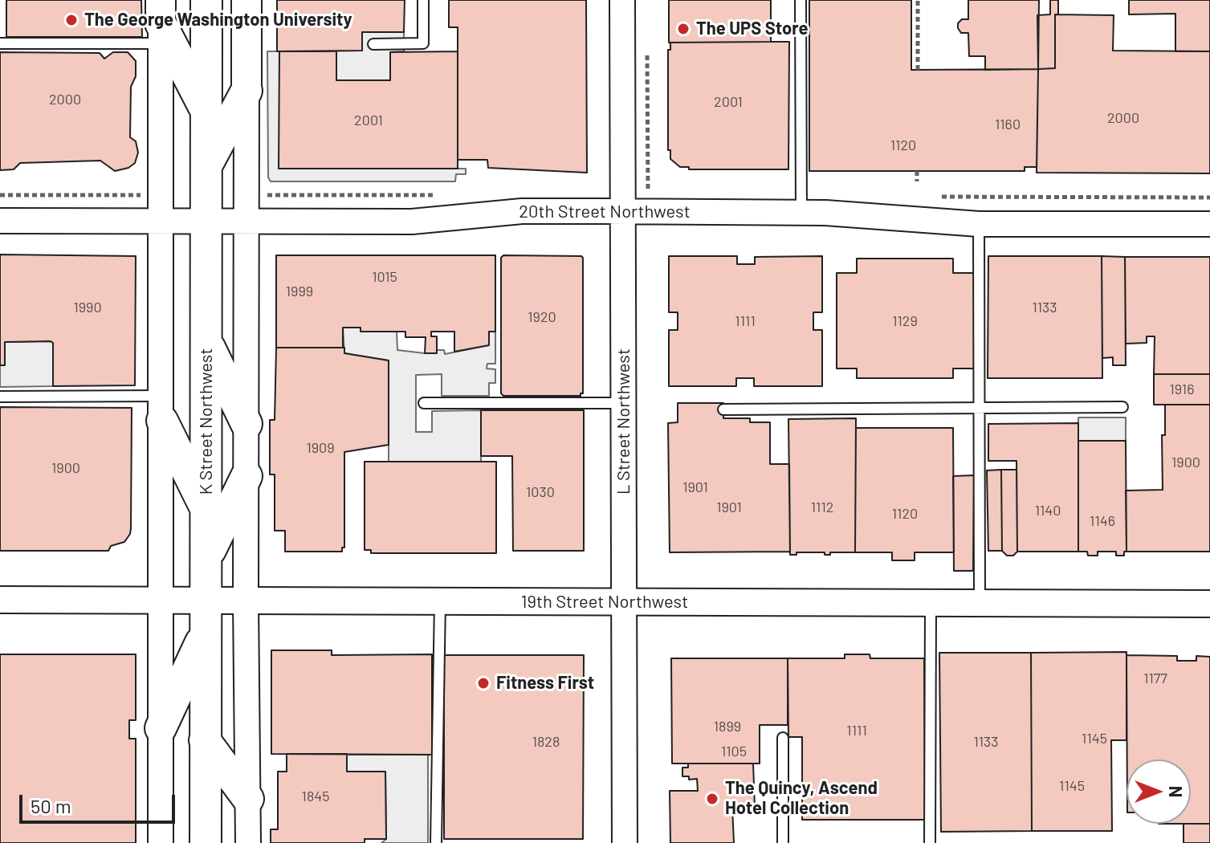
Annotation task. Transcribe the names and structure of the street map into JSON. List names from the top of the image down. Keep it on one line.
{"streets":{"highway":["K Street Northwest"],"main road":["19th Street Northwest"],"street":["20th Street Northwest","L Street Northwest"]},"crossings":[["20th Street Northwest","K Street Northwest"],["20th Street Northwest","L Street Northwest"],["K Street Northwest","19th Street Northwest"],["L Street Northwest","19th Street Northwest"]],"places":["The George Washington University","The UPS Store","Fitness First","The Quincy, Ascend Hotel Collection"],"house_numbers":["2000","2001","2000","2001","1160","1120","1015","1999","1990","1133","1920","1111","1129","1916","1909","1900","1900","1901","1030","1901","1112","1140","1120","1146","1177","1899","1111","1145","1828","1133","1105","1145","1845"],"scale_bar":"50 m","north":"right"}
